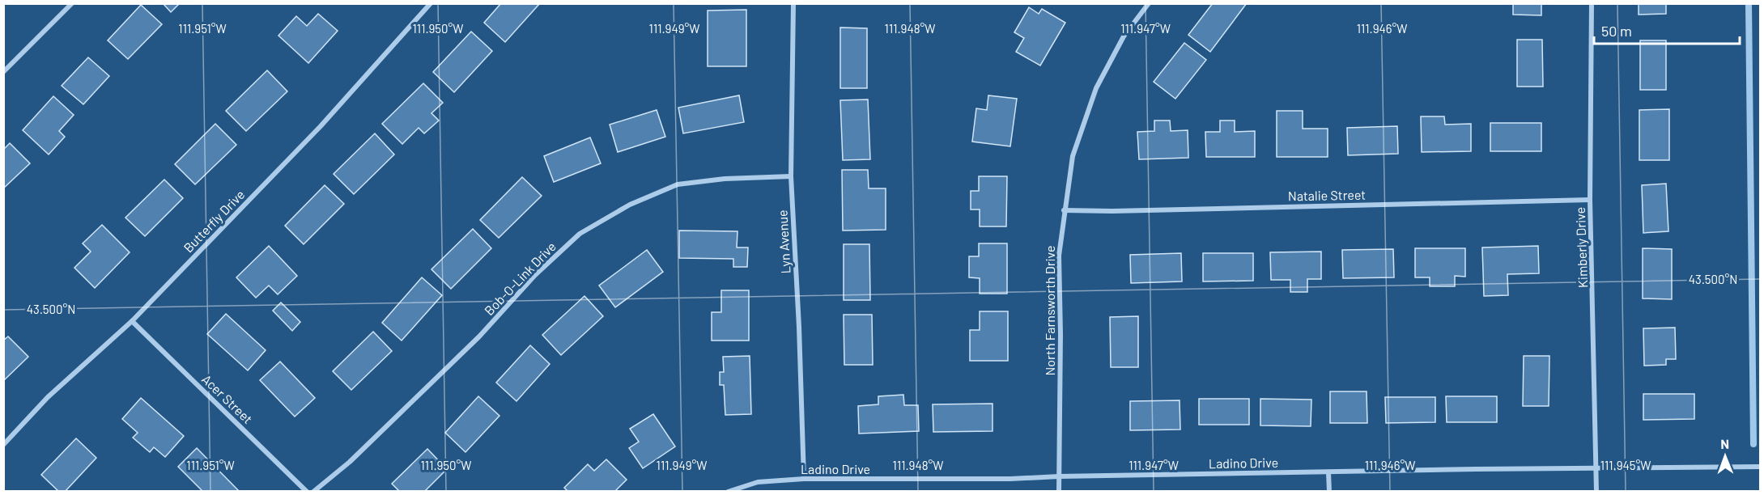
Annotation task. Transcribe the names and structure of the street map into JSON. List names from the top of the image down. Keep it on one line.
{"streets":{"street":["Natalie Street","Butterfly Drive","Lyn Avenue","Kimberly Drive","Bob-O-Link Drive","North Farnsworth Drive","Acer Street","Ladino Drive"]},"crossings":[["Natalie Street","Kimberly Drive"],["Natalie Street","North Farnsworth Drive"],["Butterfly Drive","Acer Street"],["Lyn Avenue","Bob-O-Link Drive"],["Lyn Avenue","Ladino Drive"],["Kimberly Drive","Ladino Drive"],["North Farnsworth Drive","Ladino Drive"]],"scale_bar":"50 m","north":"top","coordinates":["111.951°W","111.950°W","111.949°W","111.948°W","111.947°W","111.946°W","43.500°N","111.945°W"]}
